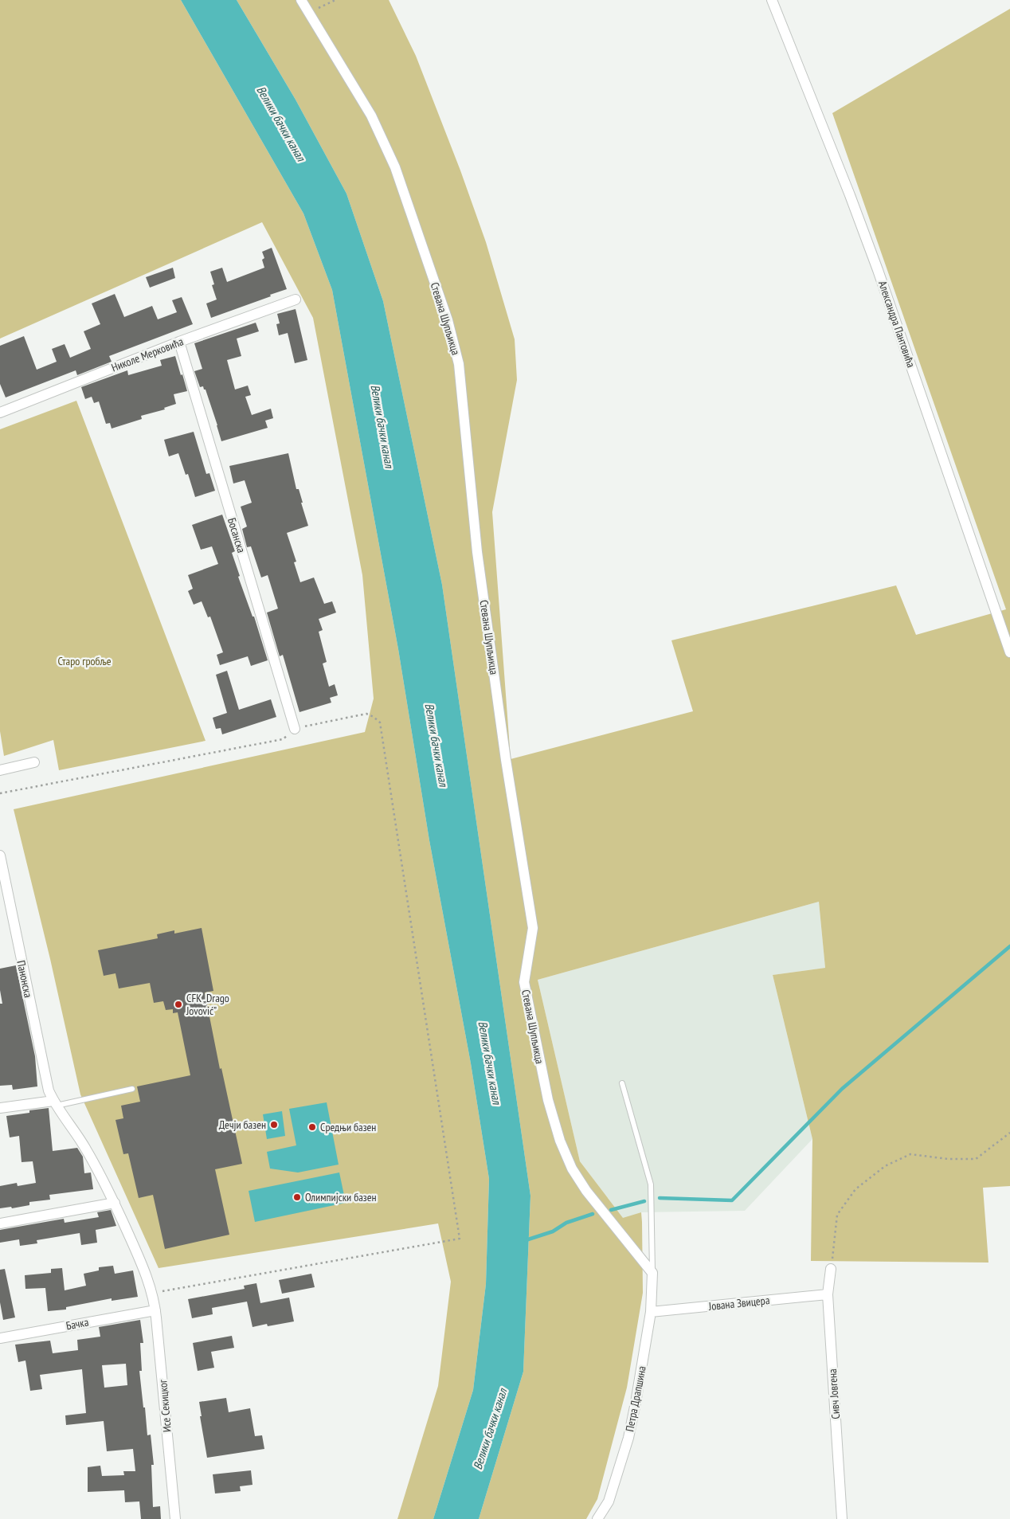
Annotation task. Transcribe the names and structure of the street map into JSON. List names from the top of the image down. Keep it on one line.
{"streets":{"street":["Стевана Шупљикца","Александра Пантовића","Николе Мерковића","Босанска","Панонска","Јована Звицера","Бачка","Сивч Јовгена","Петра Драпшина","Исе Секицког"]},"crossings":[["Стевана Шупљикца","Петра Драпшина"],["Николе Мерковића","Босанска"],["Панонска","Исе Секицког"],["Јована Звицера","Сивч Јовгена"],["Јована Звицера","Петра Драпшина"],["Бачка","Исе Секицког"]],"water":["Велики бачки канал"],"parks":["Старо гробље"],"places":["CFK „Drago Jovović”","Дечји базен","Средњи базен","Олимпијски базен"]}
